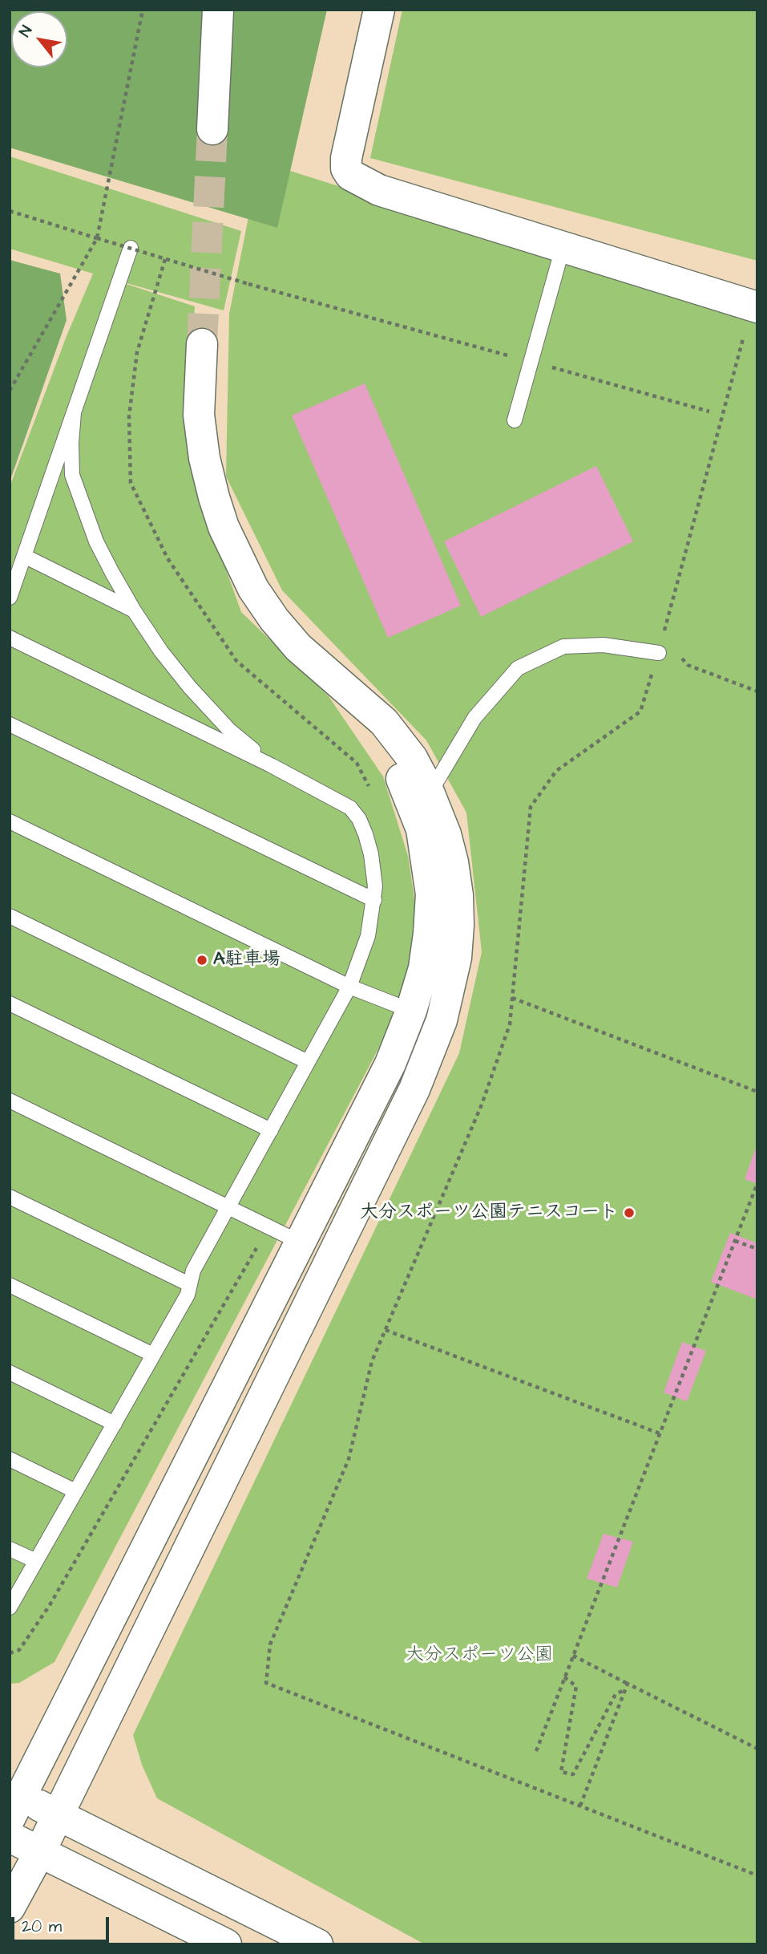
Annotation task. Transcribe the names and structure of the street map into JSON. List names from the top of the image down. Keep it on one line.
{"parks":["大分スポーツ公園"],"places":["A駐車場","大分スポーツ公園テニスコート"],"scale_bar":"20 m","north":"top left"}
